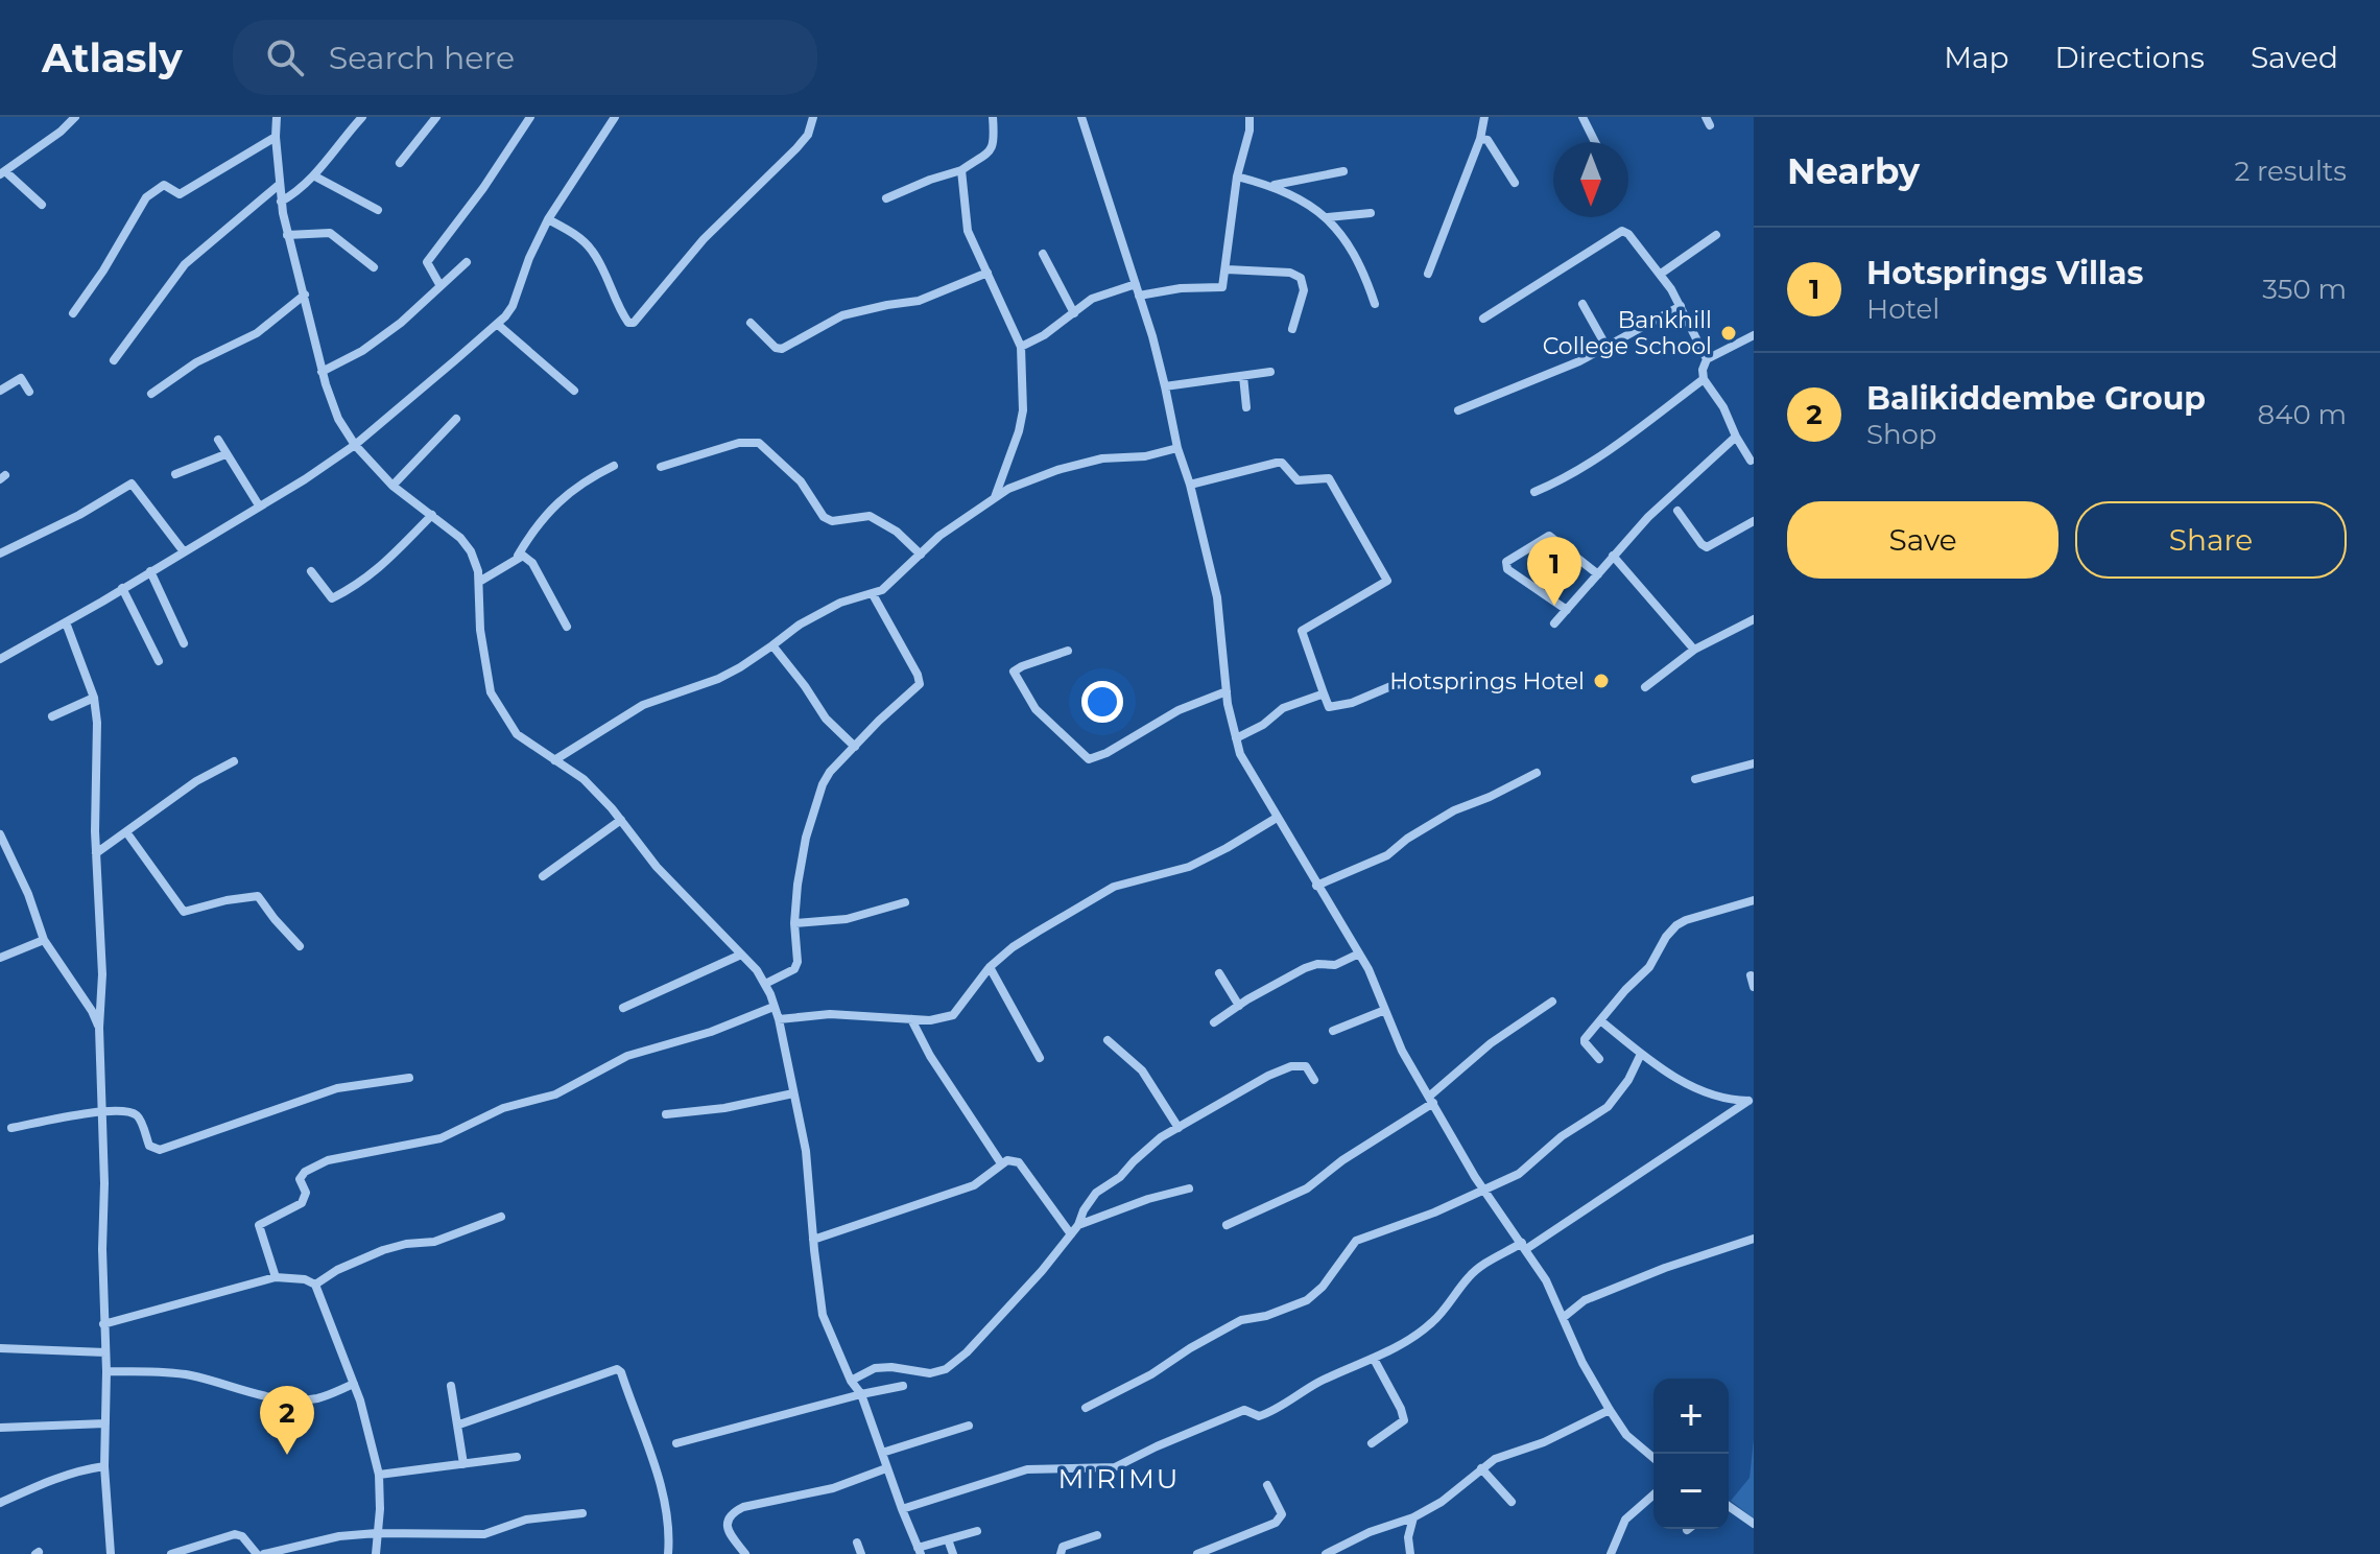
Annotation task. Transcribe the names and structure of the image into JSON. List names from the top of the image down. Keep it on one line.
{"districts":["MIRIMU"],"places":["Bankhill College School","Hotsprings Hotel"],"north":"bottom","page":{"header":"Atlasly","search":"Search here","nav":["Map","Directions","Saved"],"heading":["Nearby","2 results"],"list":[{"mark":"1","name":"Hotsprings Villas","note":"Hotel","value":"350 m"},{"mark":"2","name":"Balikiddembe Group","note":"Shop","value":"840 m"}],"buttons":["Save","Share"],"pins":["1","2"],"map_buttons":["+","−"]}}
